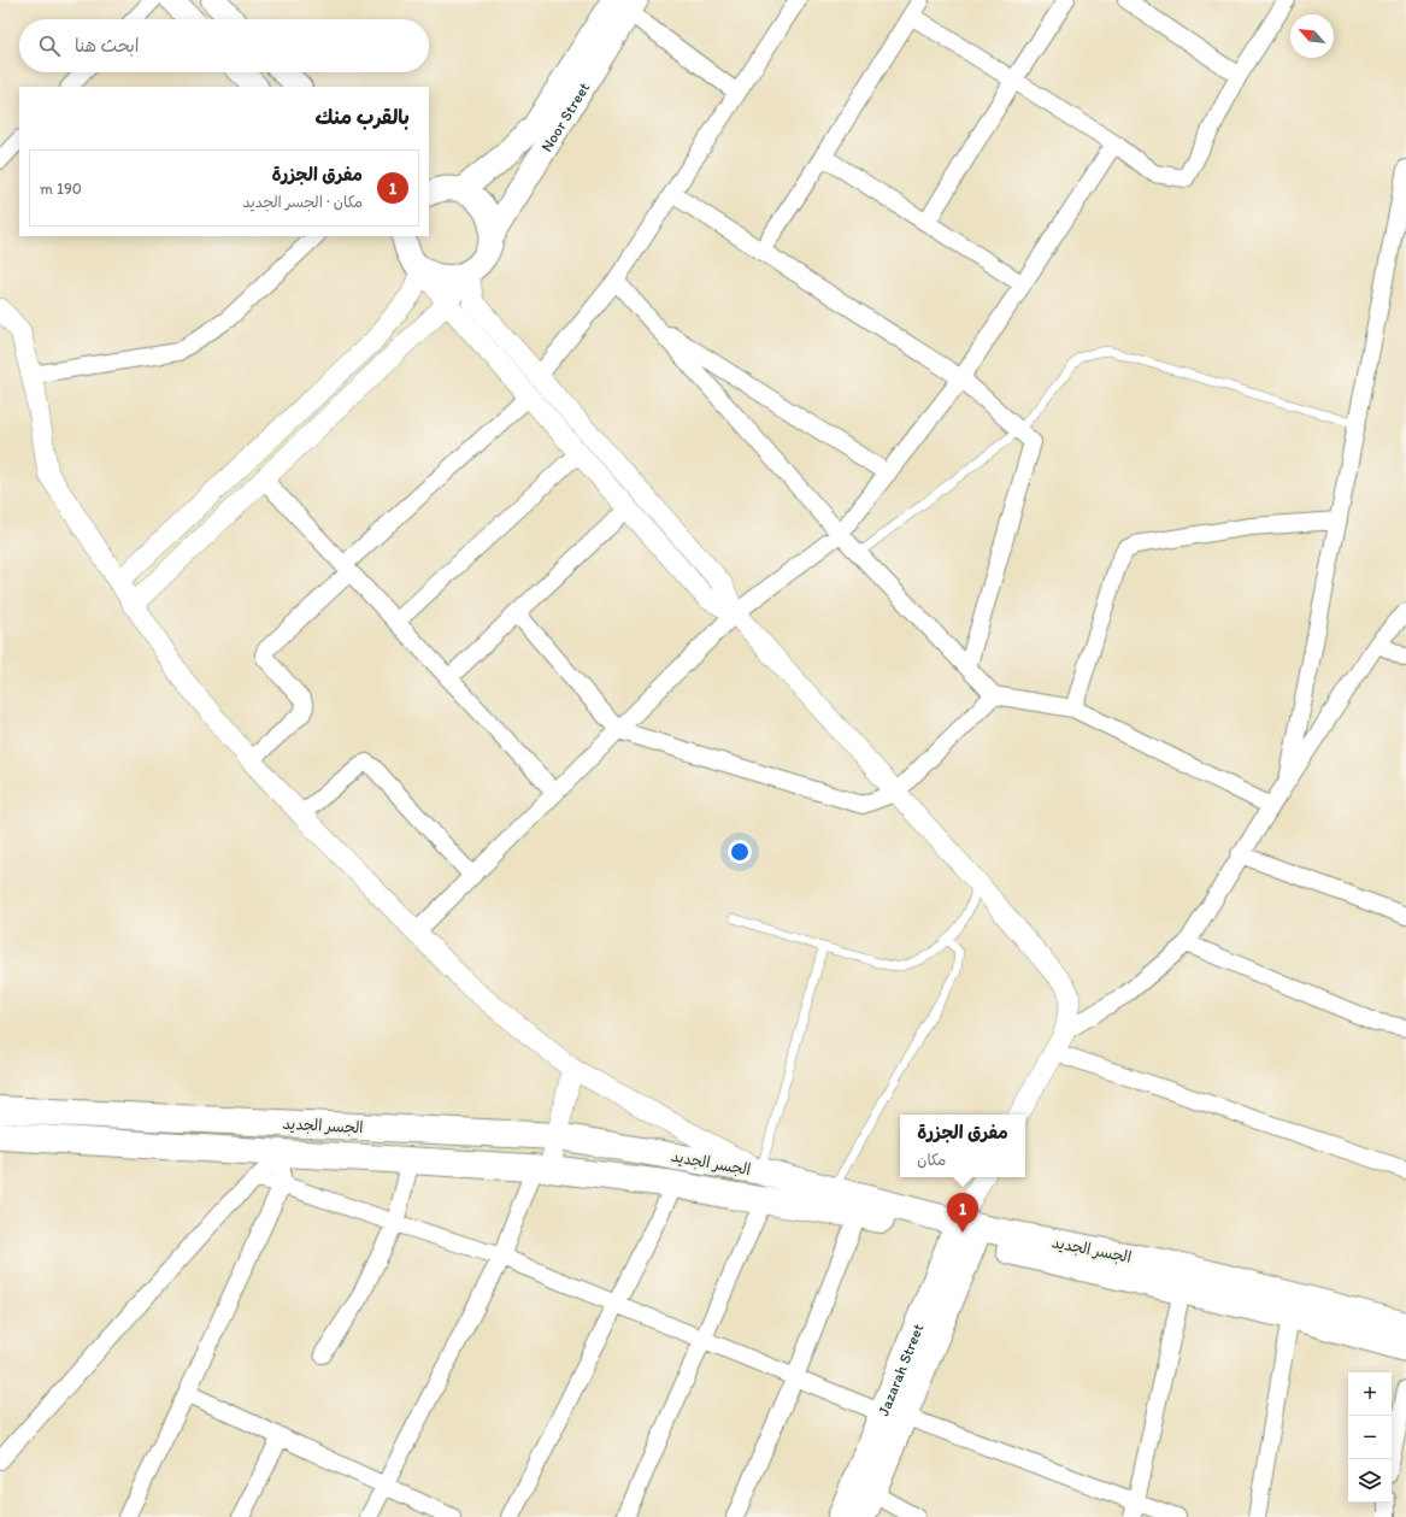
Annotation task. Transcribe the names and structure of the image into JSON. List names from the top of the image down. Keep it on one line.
{"streets":{"main road":["Noor Street","الجسر الجديد","Jazarah Street"]},"crossings":[["الجسر الجديد","Jazarah Street"]],"north":"top left","page":{"search":"ابحث هنا","heading":"بالقرب منك","list":[{"mark":"1","name":"مفرق الجزرة","note":"مكان · الجسر الجديد","value":"190 m"}],"popup":["مفرق الجزرة","مكان"],"pins":"1","map_buttons":["+","−"]}}
